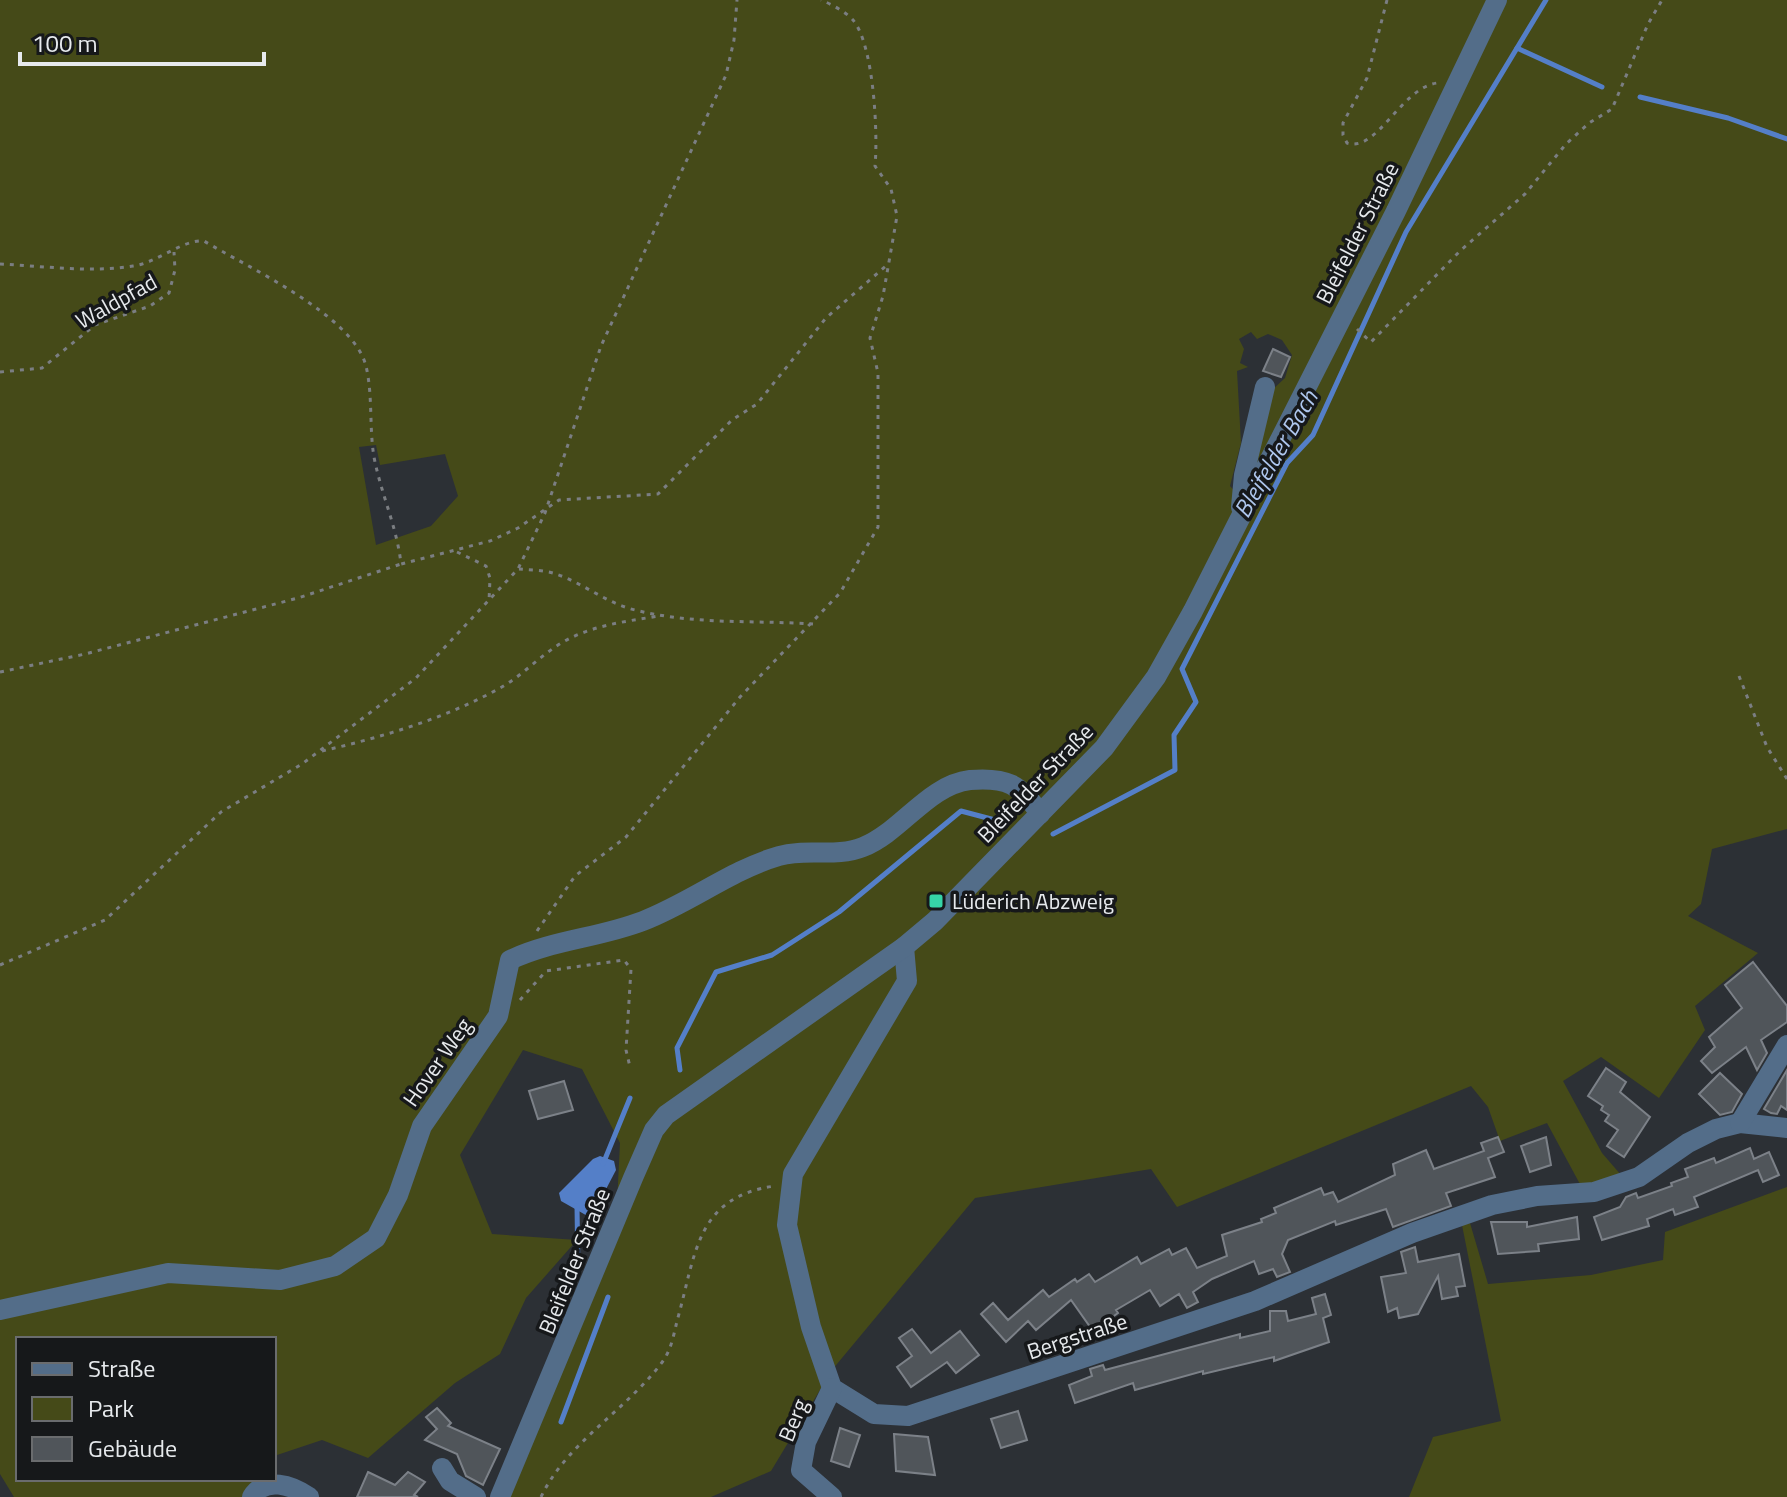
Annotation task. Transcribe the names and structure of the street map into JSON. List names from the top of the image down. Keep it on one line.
{"streets":{"street":["Bleifelder Straße","Hover Weg","Bergstraße","Berg"],"path":["Waldpfad"]},"crossings":[["Bergstraße","Berg"]],"water":["Bleifelder Bach"],"places":{"transit":["Lüderich Abzweig"]},"legend":["Straße","Park","Gebäude"],"scale_bar":"100 m"}
